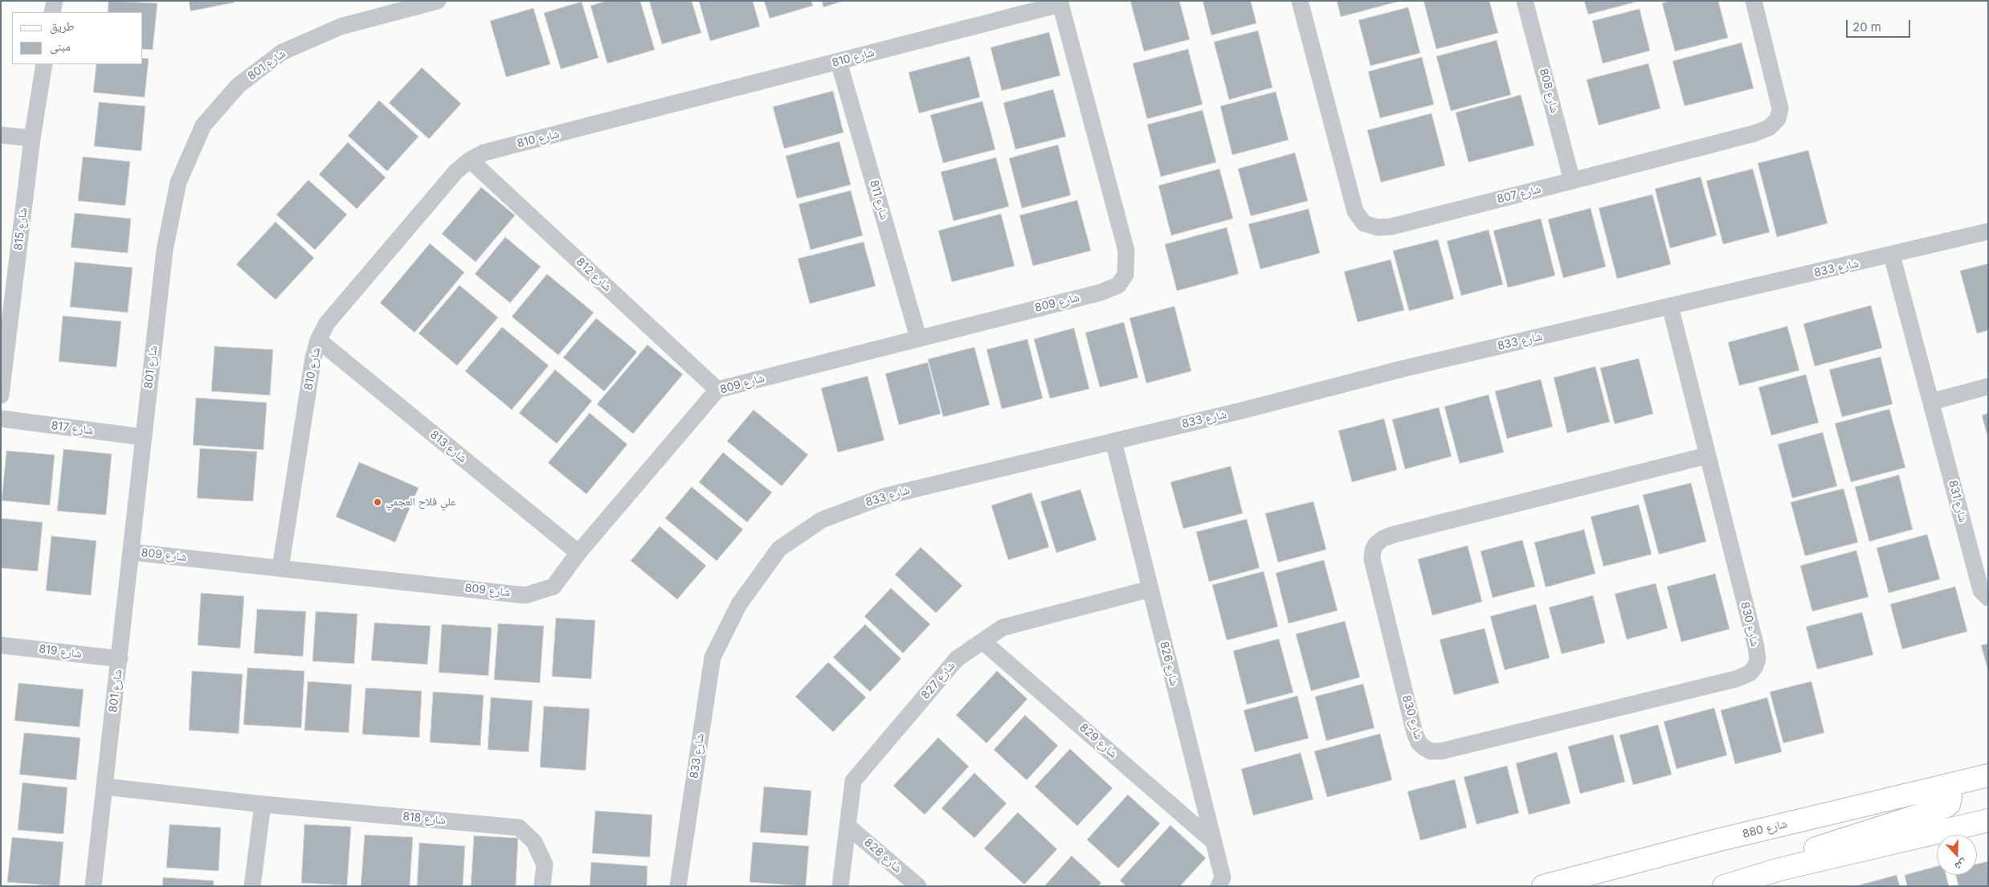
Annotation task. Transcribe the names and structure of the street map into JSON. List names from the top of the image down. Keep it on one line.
{"streets":{"street":["شارع 810","شارع 801","شارع 808","شارع 807","شارع 811","شارع 815","شارع 833","شارع 812","شارع 809","شارع 817","شارع 813","شارع 831","شارع 830","شارع 819","شارع 826","شارع 827","شارع 829","شارع 818","شارع 880","شارع 828"]},"crossings":[["شارع 810","شارع 811"],["شارع 810","شارع 812"],["شارع 810","شارع 809"],["شارع 810","شارع 813"],["شارع 801","شارع 809"],["شارع 801","شارع 817"],["شارع 801","شارع 819"],["شارع 801","شارع 818"],["شارع 808","شارع 807"],["شارع 811","شارع 809"],["شارع 833","شارع 831"],["شارع 833","شارع 830"],["شارع 833","شارع 826"],["شارع 812","شارع 809"],["شارع 809","شارع 813"],["شارع 826","شارع 827"],["شارع 826","شارع 829"],["شارع 827","شارع 829"],["شارع 827","شارع 828"]],"places":["علي فلاح العجمي"],"legend":["طريق","مبنى"],"scale_bar":"20 m","north":"bottom"}
